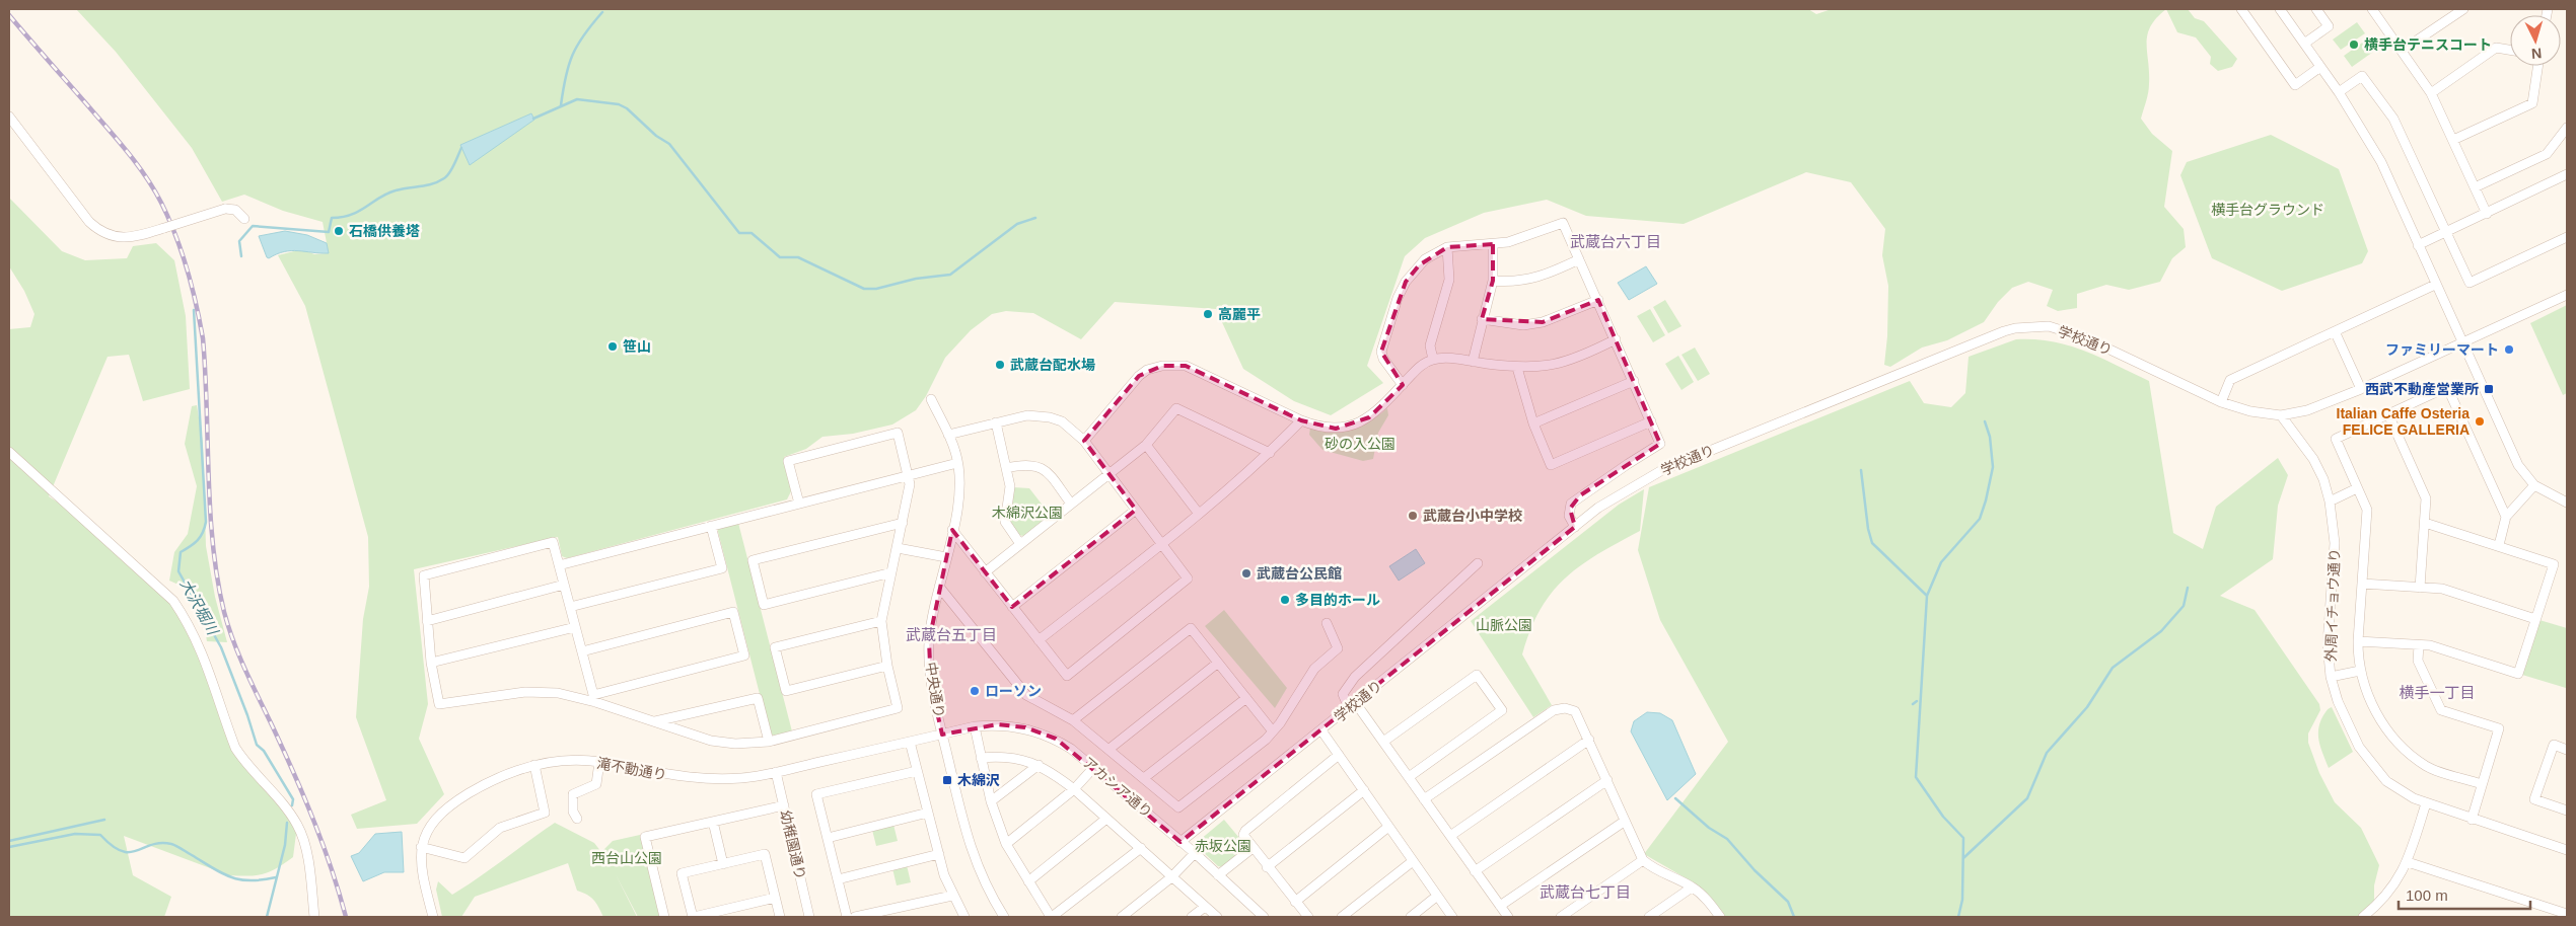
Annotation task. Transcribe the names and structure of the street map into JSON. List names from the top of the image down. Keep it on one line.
{"streets":{"street":["学校通り","外周イチョウ通り","中央通り","滝不動通り","アカシア通り","幼稚園通り"]},"crossings":[["学校通り","外周イチョウ通り"],["学校通り","アカシア通り"],["中央通り","滝不動通り"],["中央通り","アカシア通り"],["滝不動通り","アカシア通り"],["滝不動通り","幼稚園通り"]],"districts":["武蔵台六丁目","武蔵台五丁目","横手一丁目","武蔵台七丁目"],"water":["大沢堀川"],"parks":["横手台グラウンド","砂の入公園","木綿沢公園","山脈公園","赤坂公園","西台山公園"],"places":{"other":["横手台テニスコート","石橋供養塔","高麗平","笹山","ファミリーマート","武蔵台配水場","Italian Caffe Osteria FELICE GALLERIA","武蔵台小中学校","武蔵台公民館","多目的ホール","ローソン"],"transit":["西武不動産営業所","木綿沢"]},"scale_bar":"100 m","north":"bottom"}
